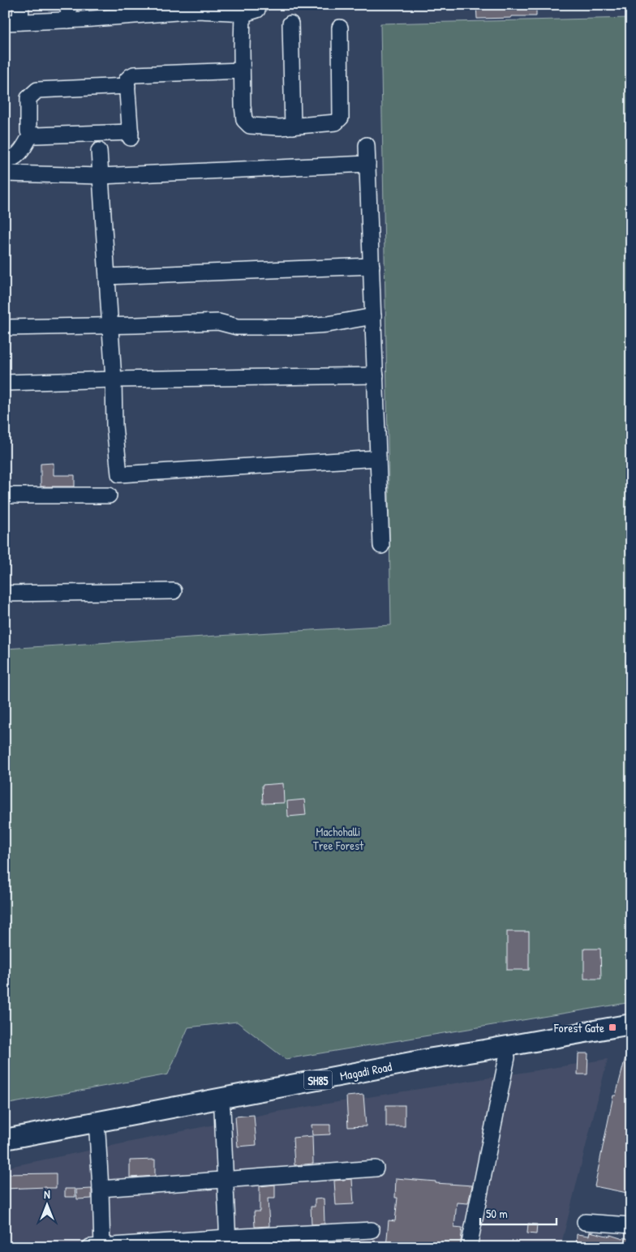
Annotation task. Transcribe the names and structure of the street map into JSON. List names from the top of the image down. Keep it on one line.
{"streets":{"main road":["Magadi Road","SH85"]},"parks":["Machohalli Tree Forest"],"places":{"transit":["Forest Gate"]},"scale_bar":"50 m","north":"top"}
